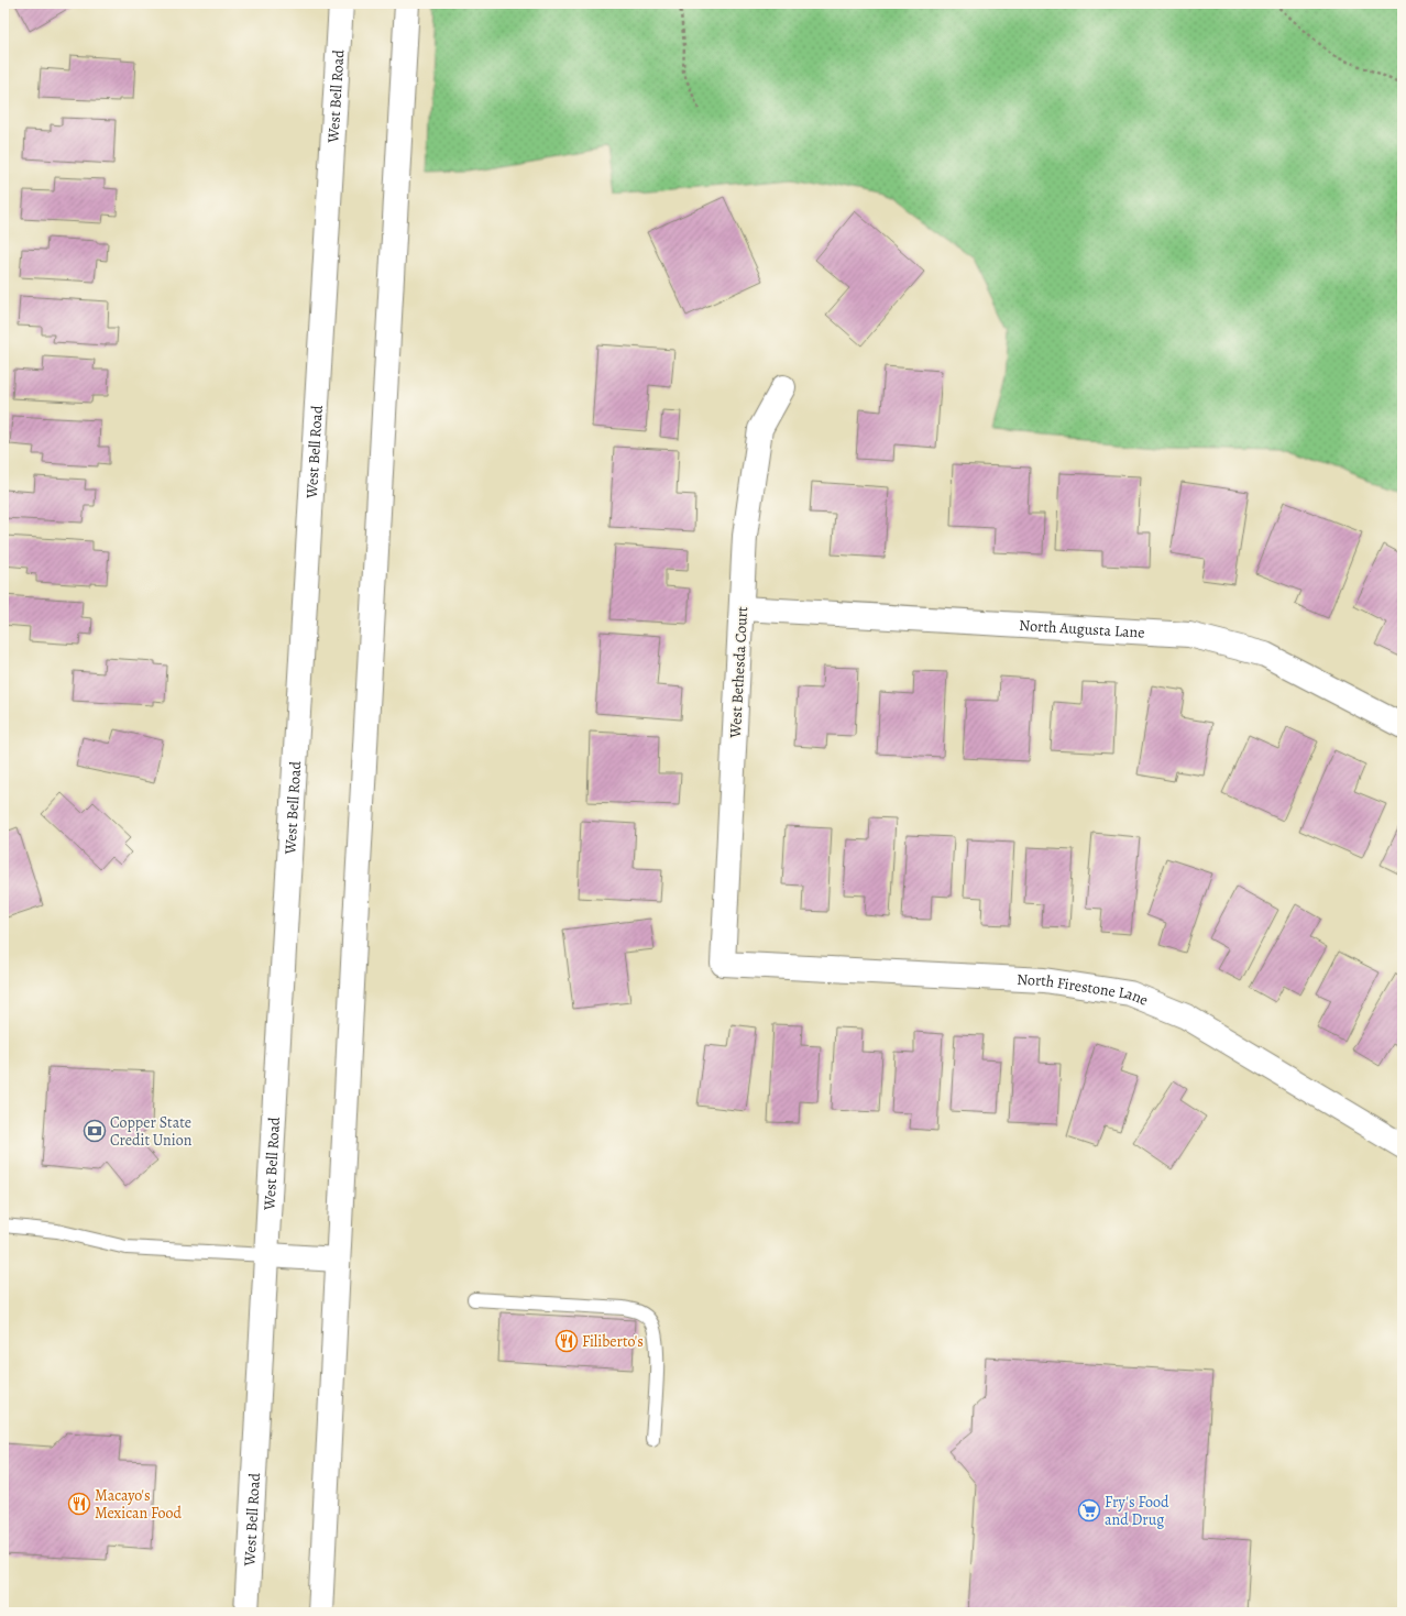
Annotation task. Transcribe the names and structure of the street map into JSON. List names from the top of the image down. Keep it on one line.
{"streets":{"main road":["West Bell Road","North Augusta Lane","West Bethesda Court","North Firestone Lane"]},"crossings":[["North Augusta Lane","West Bethesda Court"],["West Bethesda Court","North Firestone Lane"]],"places":{"bank":["Copper State Credit Union"],"restaurant":["Filiberto's","Macayo's Mexican Food"],"supermarket":["Fry's Food and Drug"]}}
